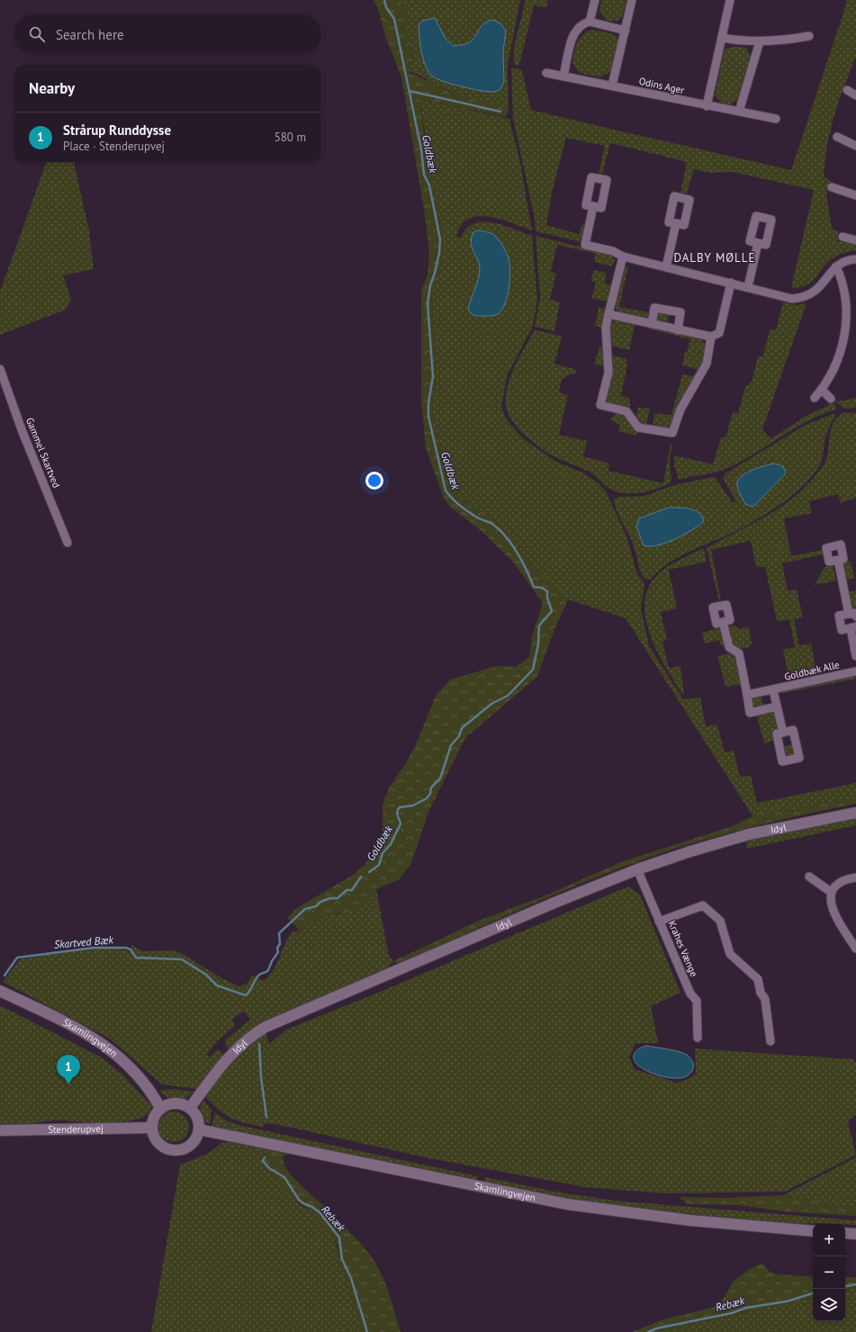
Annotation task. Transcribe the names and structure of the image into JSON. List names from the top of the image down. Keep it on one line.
{"streets":{"street":["Odins Ager","Gammel Skartved","Goldbæk Alle","Idyl","Krahes Vænge","Skamlingvejen","Stenderupvej"]},"crossings":[["Idyl","Krahes Vænge"],["Idyl","Skamlingvejen"],["Idyl","Stenderupvej"],["Skamlingvejen","Stenderupvej"]],"districts":["DALBY MØLLE"],"water":["Goldbæk","Skartved Bæk","Rebæk"],"page":{"search":"Search here","heading":"Nearby","list":[{"mark":"1","name":"Strårup Runddysse","note":"Place · Stenderupvej","value":"580 m"}],"pins":"1","map_buttons":["+","−"]}}
